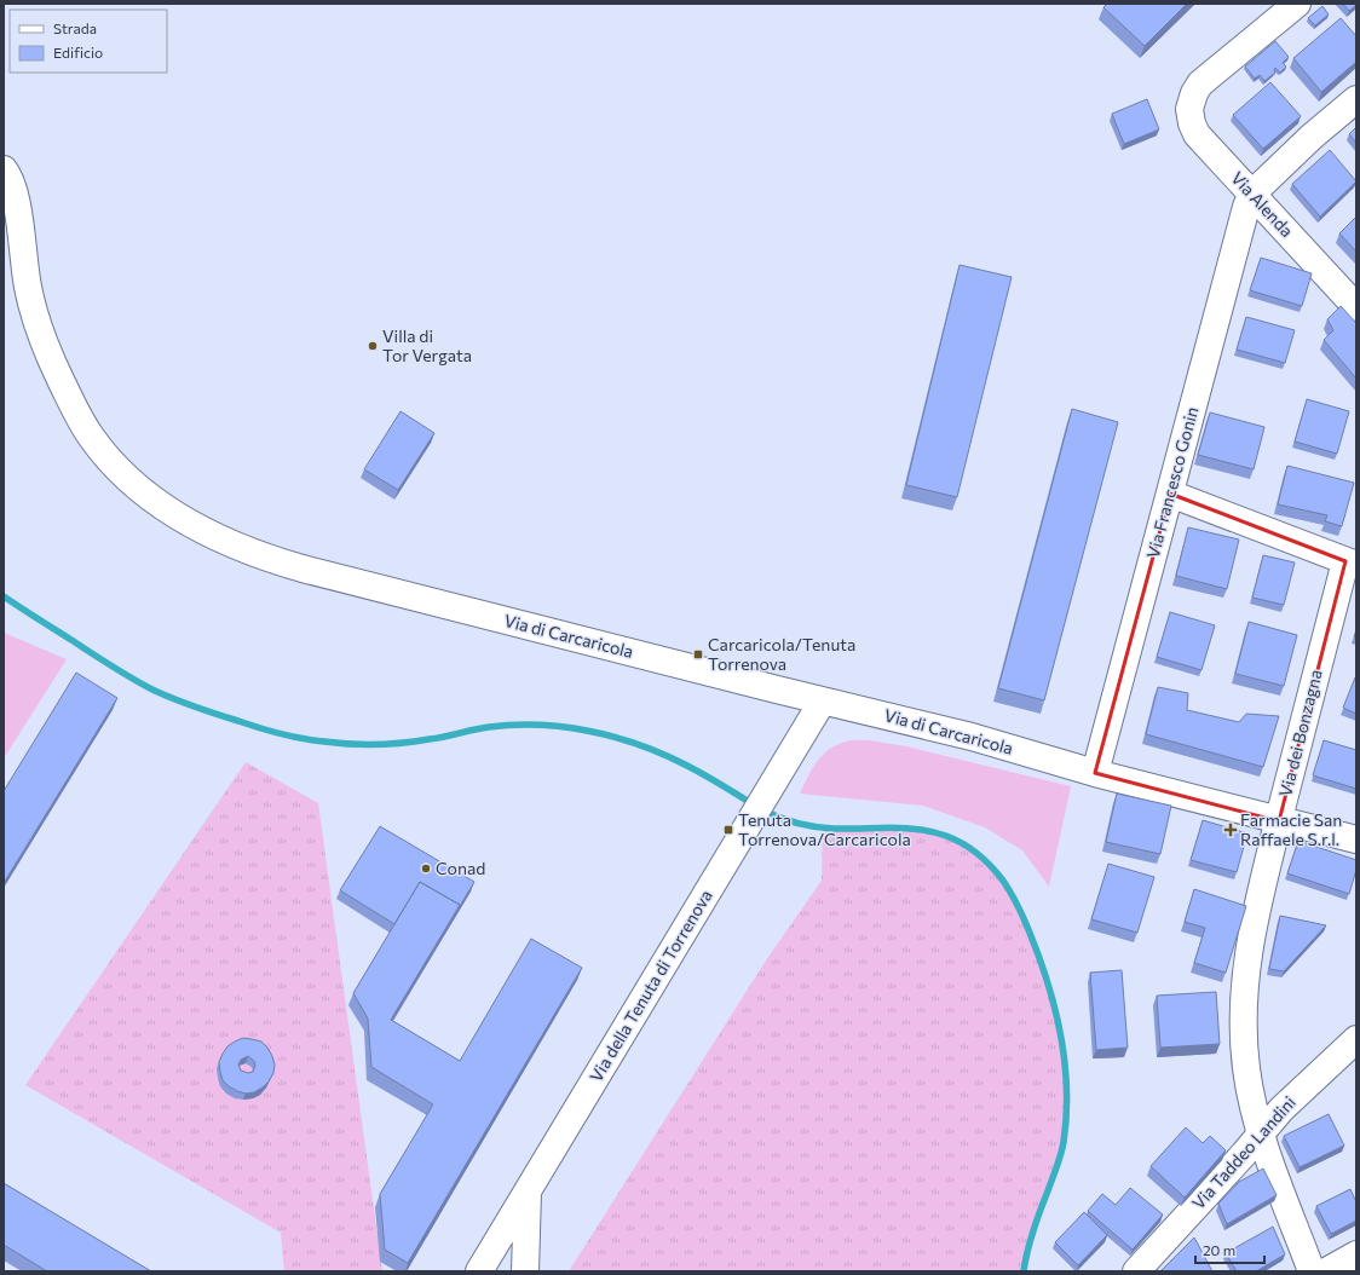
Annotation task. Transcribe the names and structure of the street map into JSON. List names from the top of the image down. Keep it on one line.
{"streets":{"street":["Via Alenda","Via Francesco Gonin","Via di Carcaricola","Via dei Bonzagna","Via della Tenuta di Torrenova","Via Taddeo Landini"]},"crossings":[["Via Alenda","Via Francesco Gonin"],["Via Francesco Gonin","Via di Carcaricola"],["Via di Carcaricola","Via dei Bonzagna"],["Via di Carcaricola","Via della Tenuta di Torrenova"],["Via dei Bonzagna","Via Taddeo Landini"]],"places":{"other":["Villa di Tor Vergata","Conad"],"transit":["Carcaricola/Tenuta Torrenova","Tenuta Torrenova/Carcaricola"],"health":["Farmacie San Raffaele S.r.l."]},"legend":["Strada","Edificio"],"scale_bar":"20 m"}
